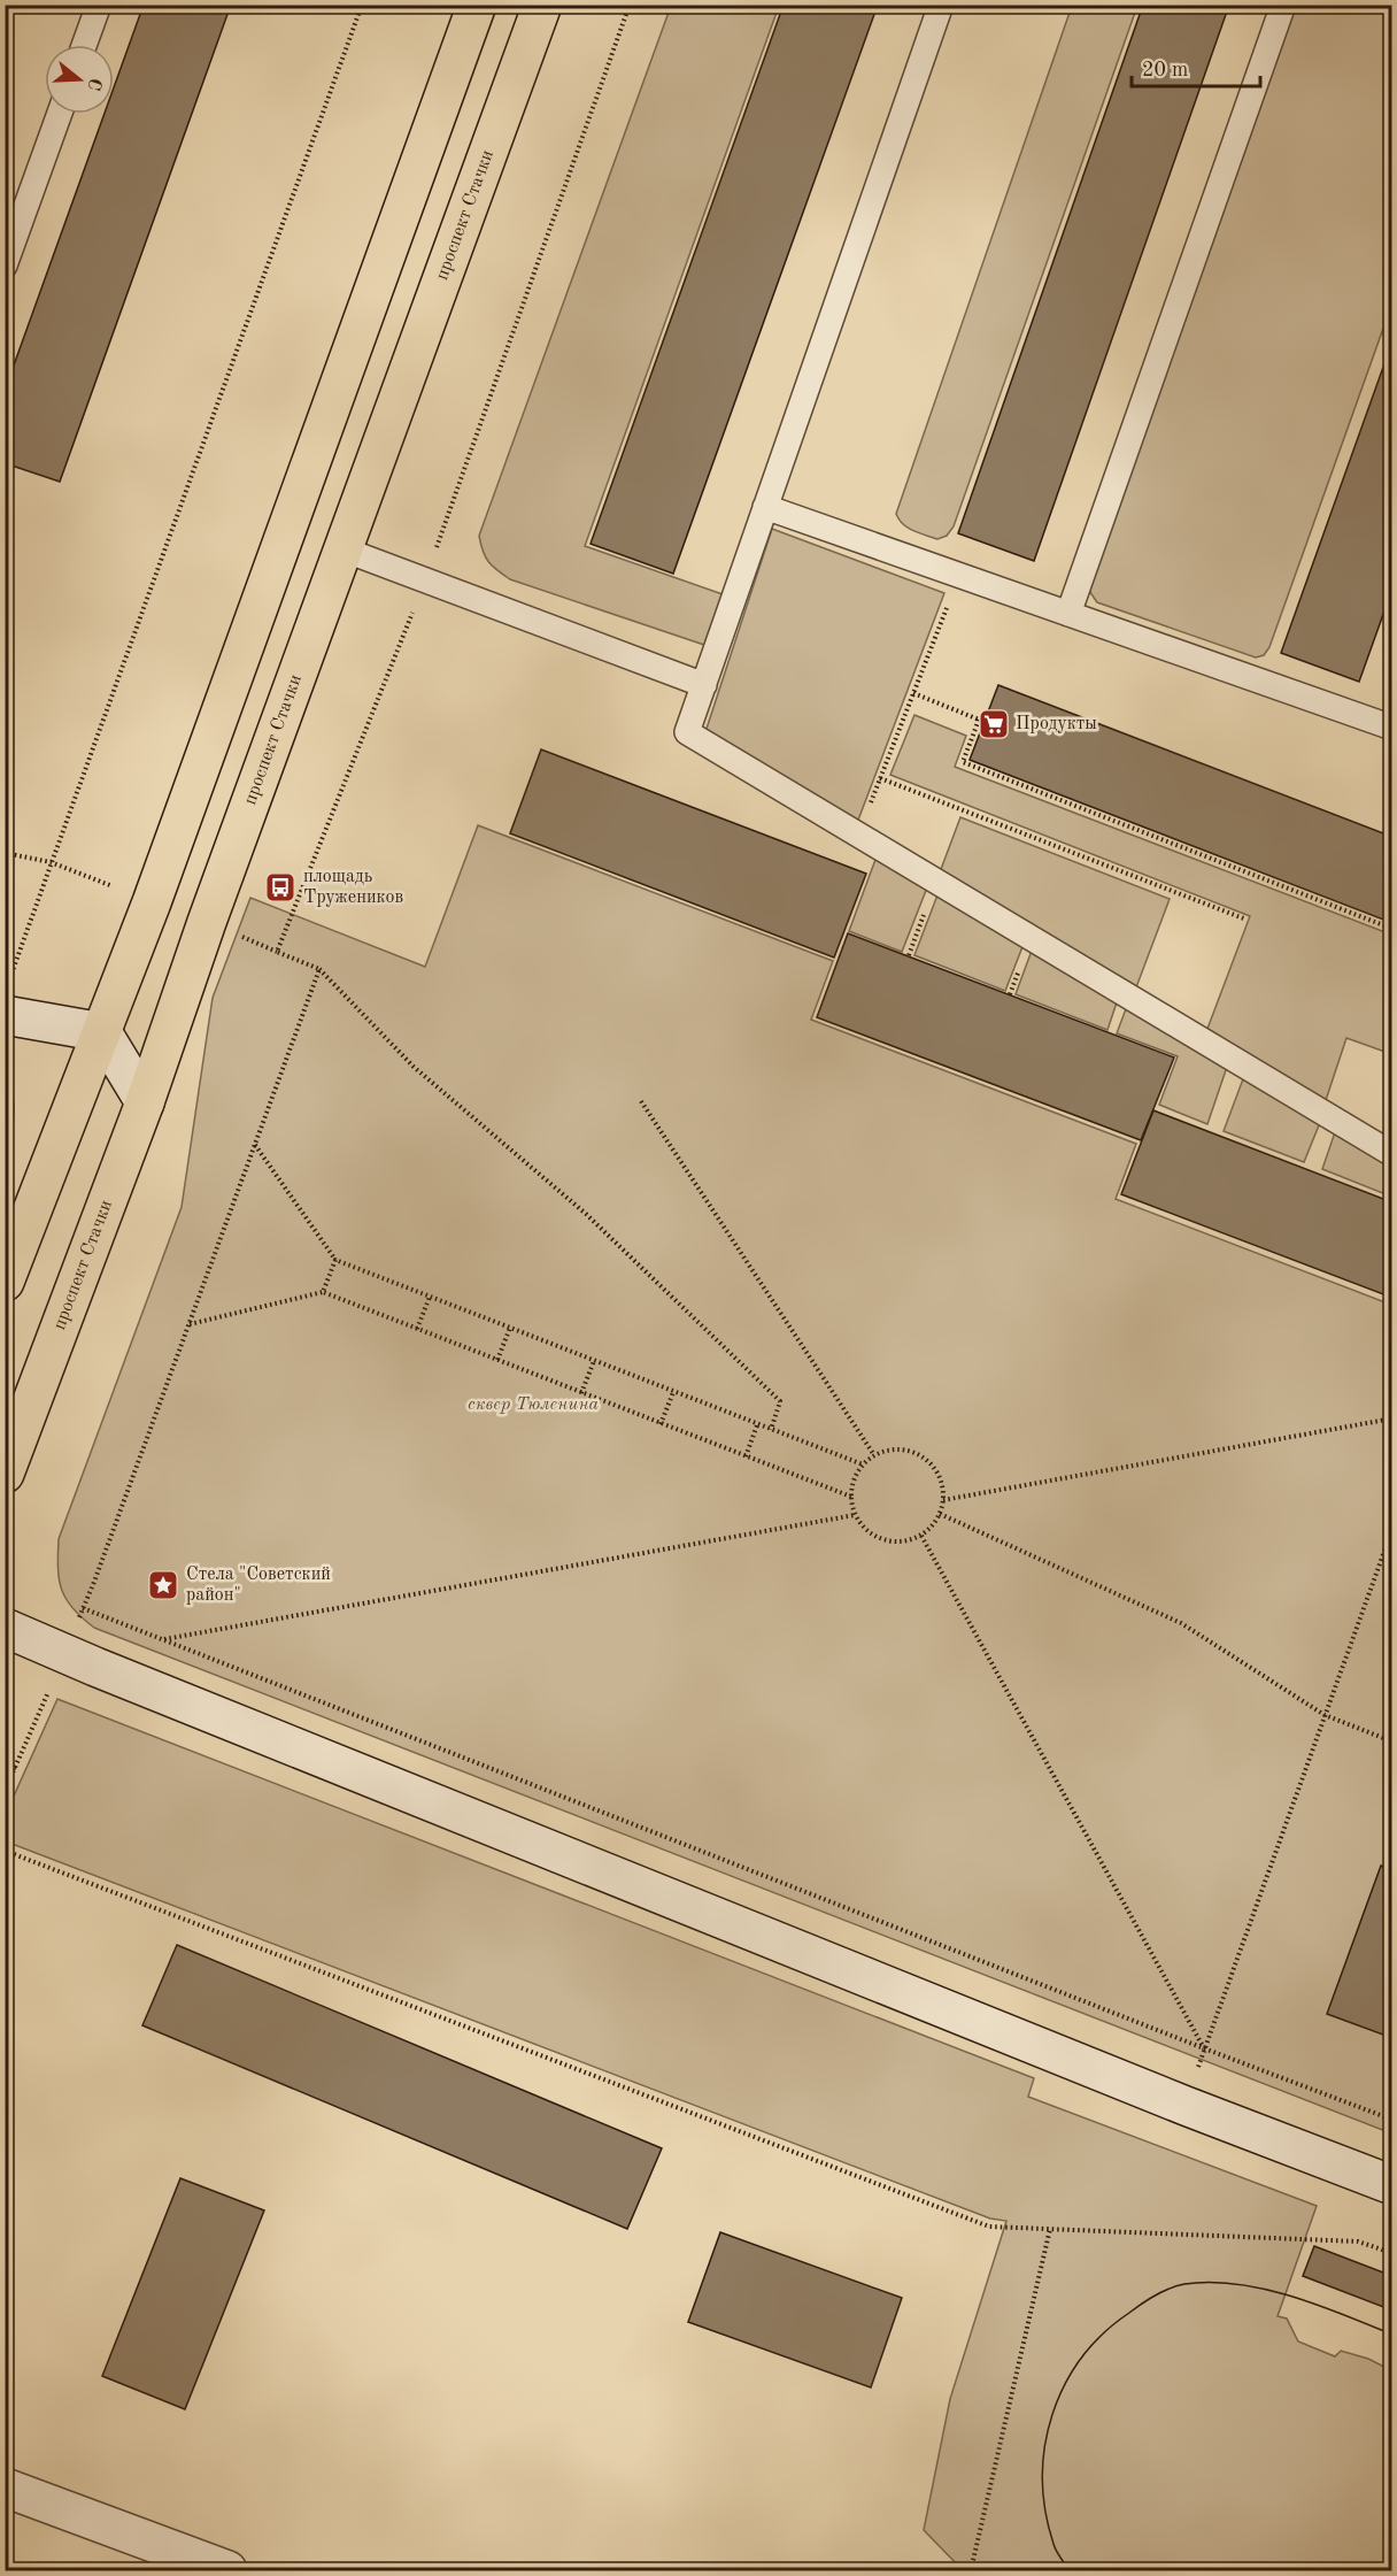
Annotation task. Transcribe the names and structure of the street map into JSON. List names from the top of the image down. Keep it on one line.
{"streets":{"main road":["проспект Стачки"]},"parks":["сквер Тюленина"],"places":{"supermarket":["Продукты"],"bus stop":["площадь Тружеников"],"place":["Стела \"Советский район\""]},"scale_bar":"20 m","north":"right"}
